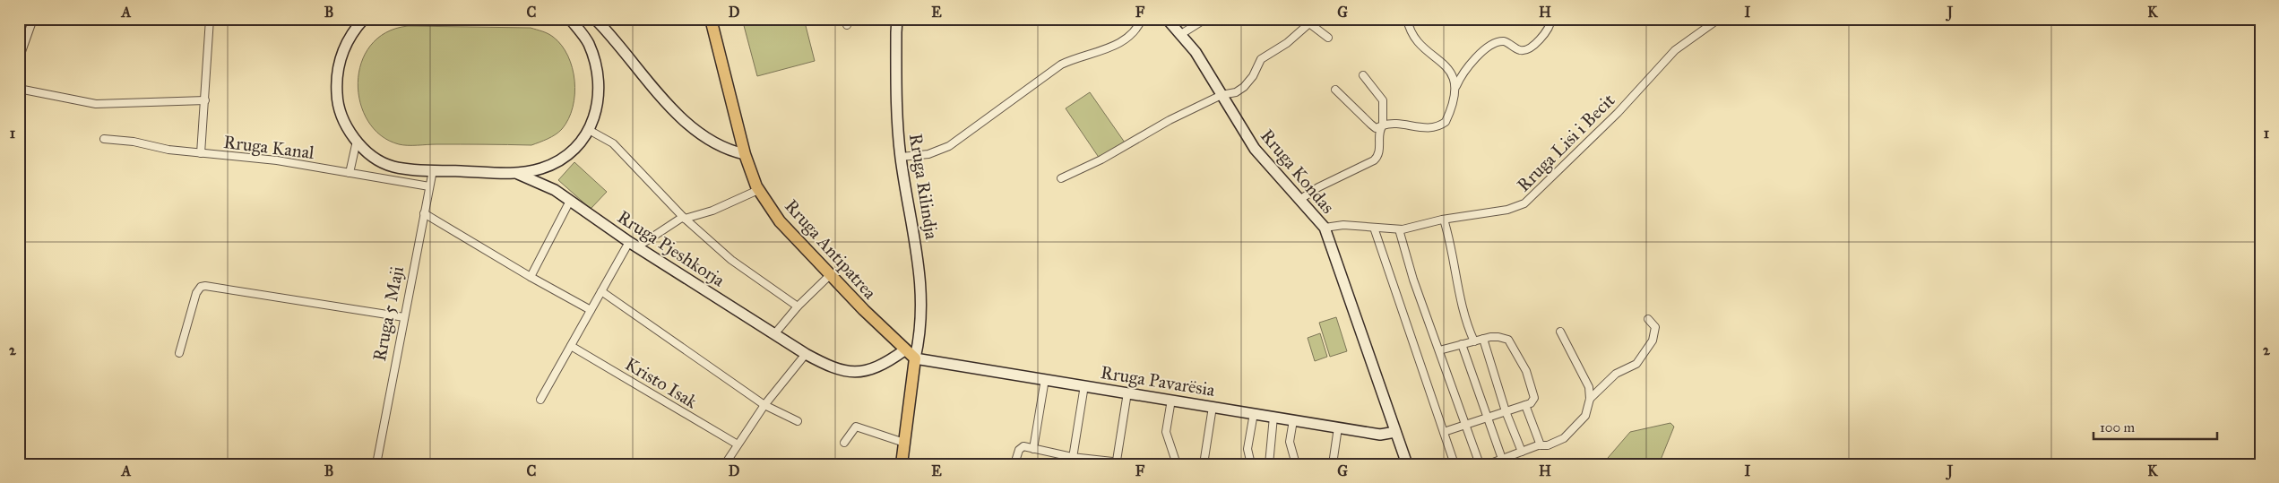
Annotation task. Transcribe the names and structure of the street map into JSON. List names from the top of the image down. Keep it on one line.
{"streets":{"main road":["Rruga Antipatrea"],"street":["Rruga Lisi i Becit","Rruga Kanal","Rruga Kondas","Rruga Rilindja","Rruga Pjeshkorja","Rruga 5 Maji","Rruga Pavarësia","Kristo Isak"]},"crossings":[["Rruga Lisi i Becit","Rruga Kondas"],["Rruga Kanal","Rruga 5 Maji"],["Rruga Kondas","Rruga Pavarësia"],["Rruga Rilindja","Rruga Antipatrea"],["Rruga Rilindja","Rruga Pavarësia"],["Rruga Pjeshkorja","Rruga Antipatrea"],["Rruga Antipatrea","Rruga Pavarësia"]],"scale_bar":"100 m","grid":{"columns":["A","B","C","D","E","F","G","H","I","J","K"],"rows":["1","2"]}}
